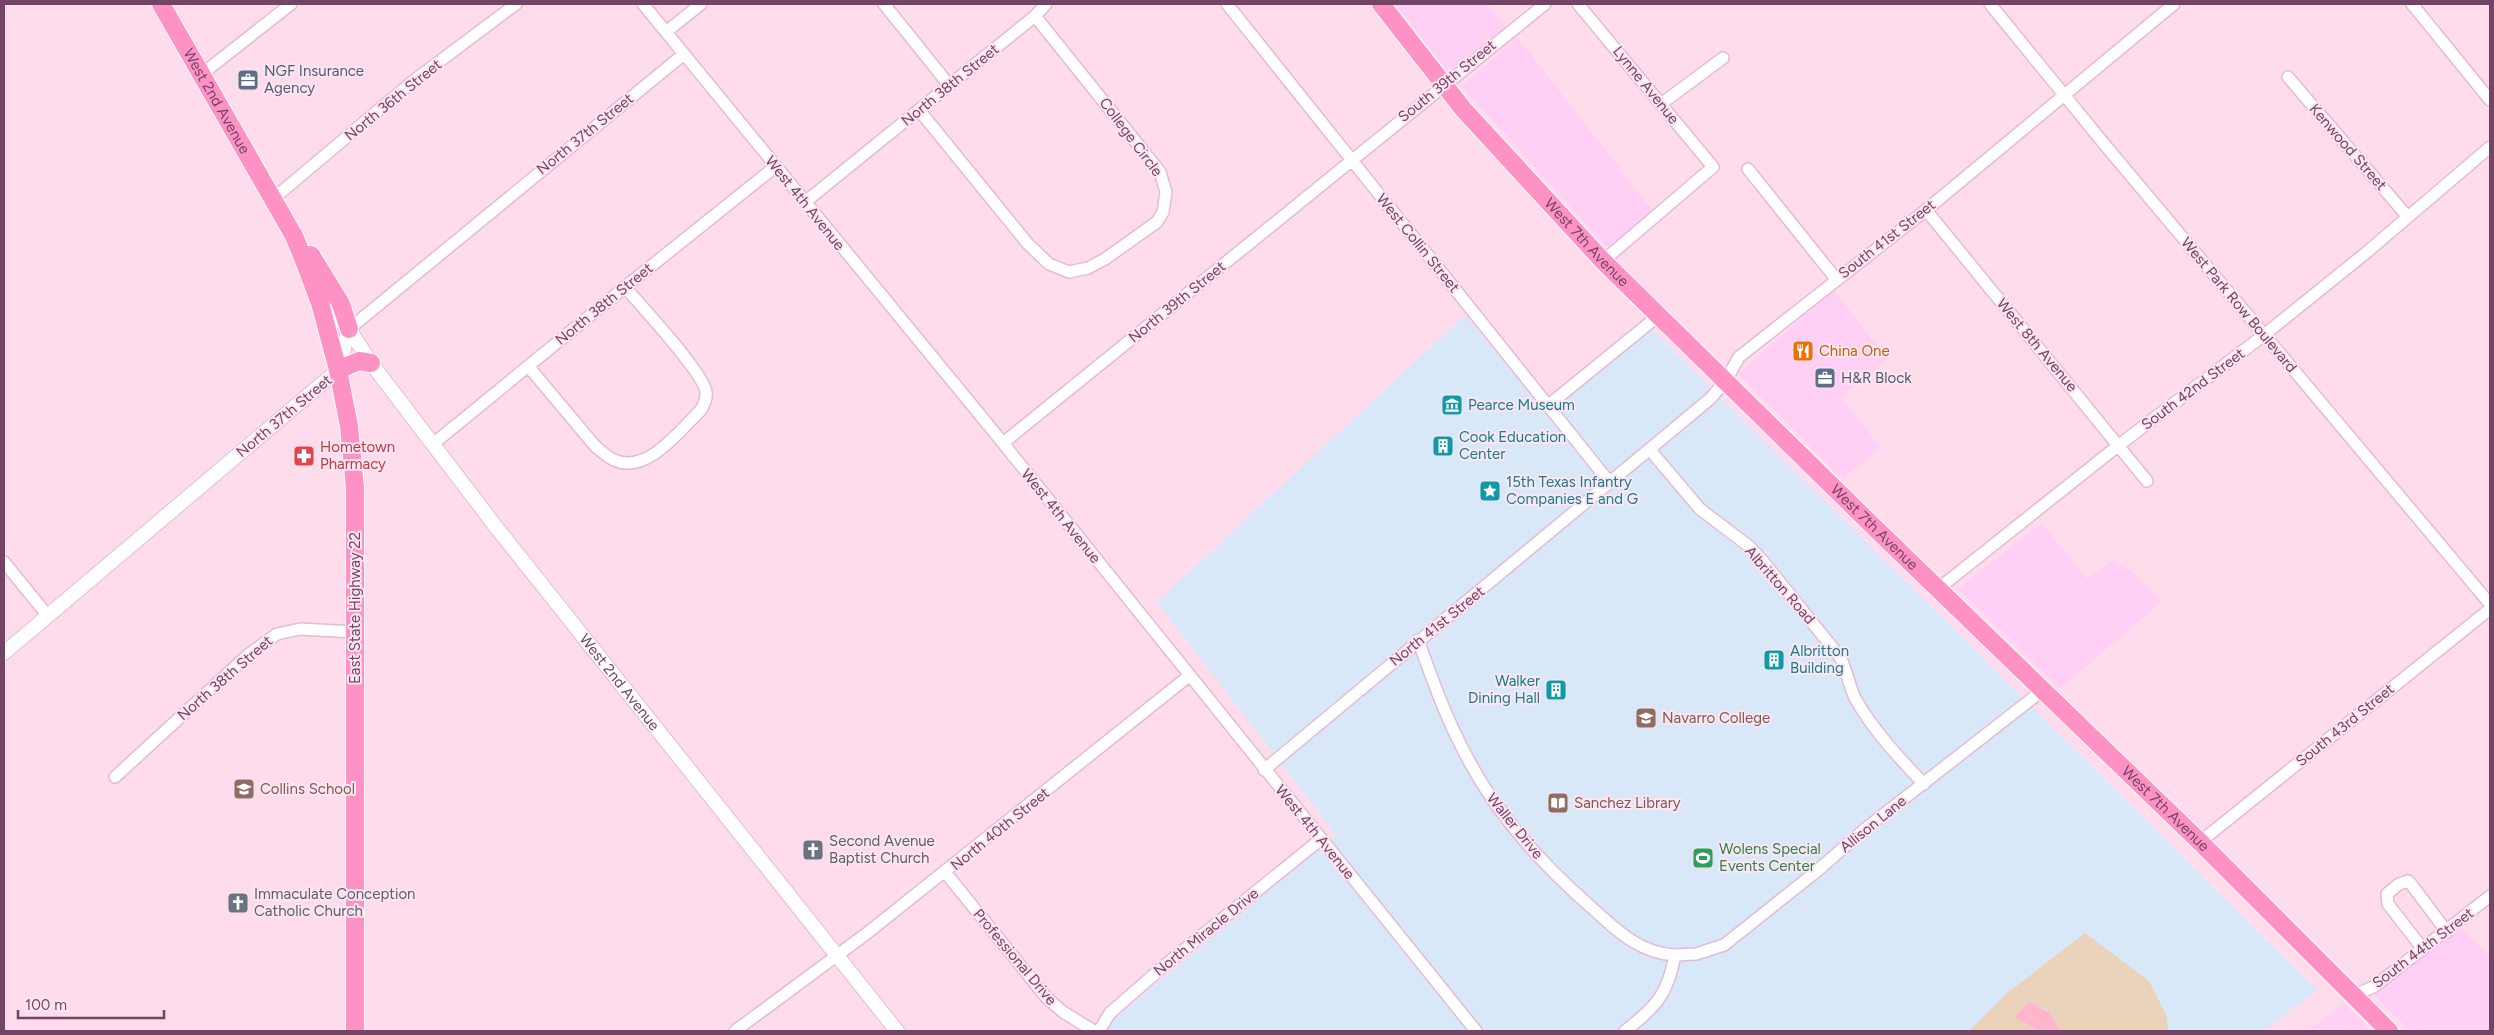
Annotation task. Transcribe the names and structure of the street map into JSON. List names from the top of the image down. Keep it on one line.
{"streets":{"main road":["West 2nd Avenue","West 7th Avenue","East State Highway 22"],"street":["South 39th Street","North 38th Street","Lynne Avenue","North 36th Street","North 37th Street","College Circle","Kenwood Street","West 4th Avenue","South 41st Street","West Collin Street","North 39th Street","West Park Row Boulevard","West 8th Avenue","South 42nd Street","Albritton Road","North 41st Street","South 43rd Street","Allison Lane","Waller Drive","North 40th Street","North Miracle Drive","South 44th Street","Professional Drive"]},"crossings":[["South 39th Street","West 7th Avenue"],["South 39th Street","West Collin Street"],["South 39th Street","North 39th Street"],["North 38th Street","West 2nd Avenue"],["North 38th Street","College Circle"],["North 38th Street","West 4th Avenue"],["North 38th Street","East State Highway 22"],["Lynne Avenue","West 7th Avenue"],["North 36th Street","West 2nd Avenue"],["North 36th Street","East State Highway 22"],["West 2nd Avenue","North 37th Street"],["West 2nd Avenue","East State Highway 22"],["West 2nd Avenue","North 40th Street"],["North 37th Street","West 4th Avenue"],["North 37th Street","East State Highway 22"],["Kenwood Street","South 42nd Street"],["West 4th Avenue","North 39th Street"],["West 4th Avenue","North 41st Street"],["West 4th Avenue","North 40th Street"],["West 4th Avenue","North Miracle Drive"],["South 41st Street","West 7th Avenue"],["South 41st Street","West Collin Street"],["South 41st Street","West Park Row Boulevard"],["South 41st Street","West 8th Avenue"],["South 41st Street","Albritton Road"],["South 41st Street","North 41st Street"],["West 7th Avenue","South 42nd Street"],["West 7th Avenue","South 43rd Street"],["West 7th Avenue","Allison Lane"],["West 7th Avenue","South 44th Street"],["West Collin Street","North 39th Street"],["West Collin Street","North 41st Street"],["West Park Row Boulevard","South 42nd Street"],["West 8th Avenue","South 42nd Street"],["Albritton Road","Allison Lane"],["North 41st Street","Waller Drive"],["Allison Lane","Waller Drive"],["North 40th Street","Professional Drive"]],"places":{"office":["NGF Insurance Agency","H&R Block"],"restaurant":["China One"],"museum":["Pearce Museum"],"building":["Cook Education Center","Albritton Building","Walker Dining Hall"],"pharmacy":["Hometown Pharmacy"],"place":["15th Texas Infantry Companies E and G"],"school or university":["Navarro College","Collins School"],"library":["Sanchez Library"],"church":["Second Avenue Baptist Church","Immaculate Conception Catholic Church"],"sports":["Wolens Special Events Center"]},"scale_bar":"100 m"}
